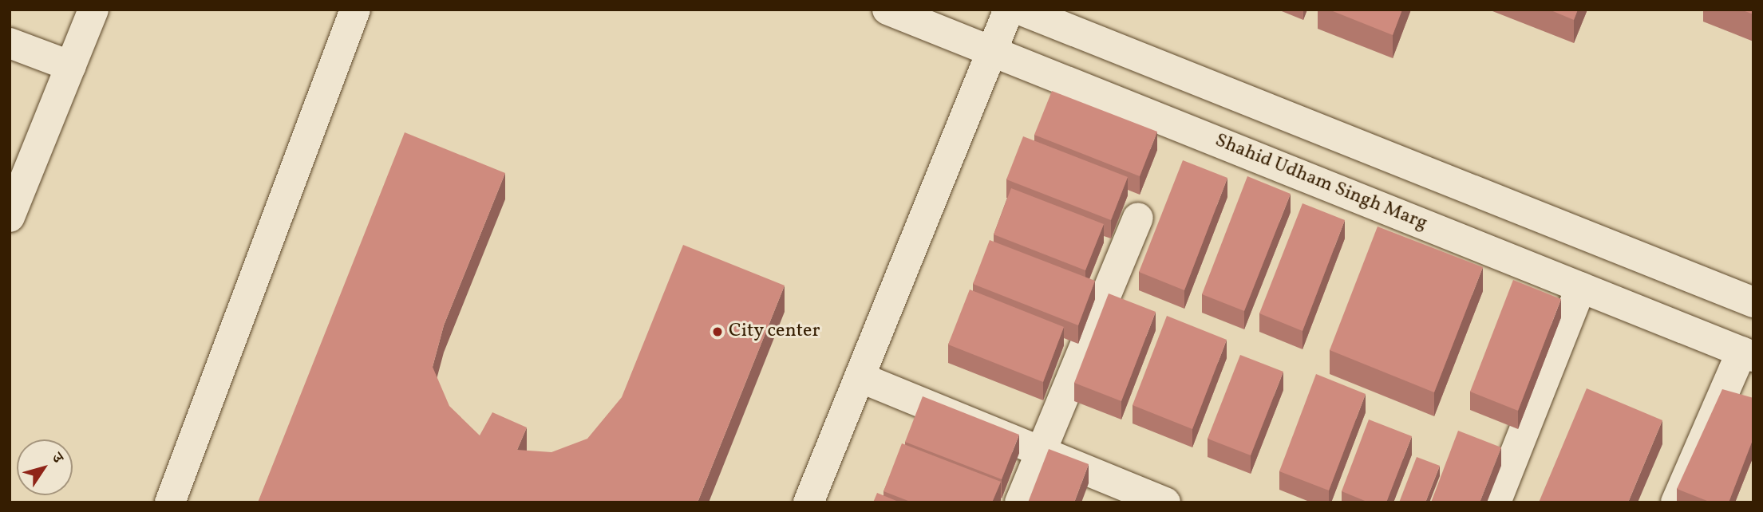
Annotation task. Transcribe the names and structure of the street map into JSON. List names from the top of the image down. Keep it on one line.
{"streets":{"street":["Shahid Udham Singh Marg"]},"places":["City center"],"north":"top right"}
